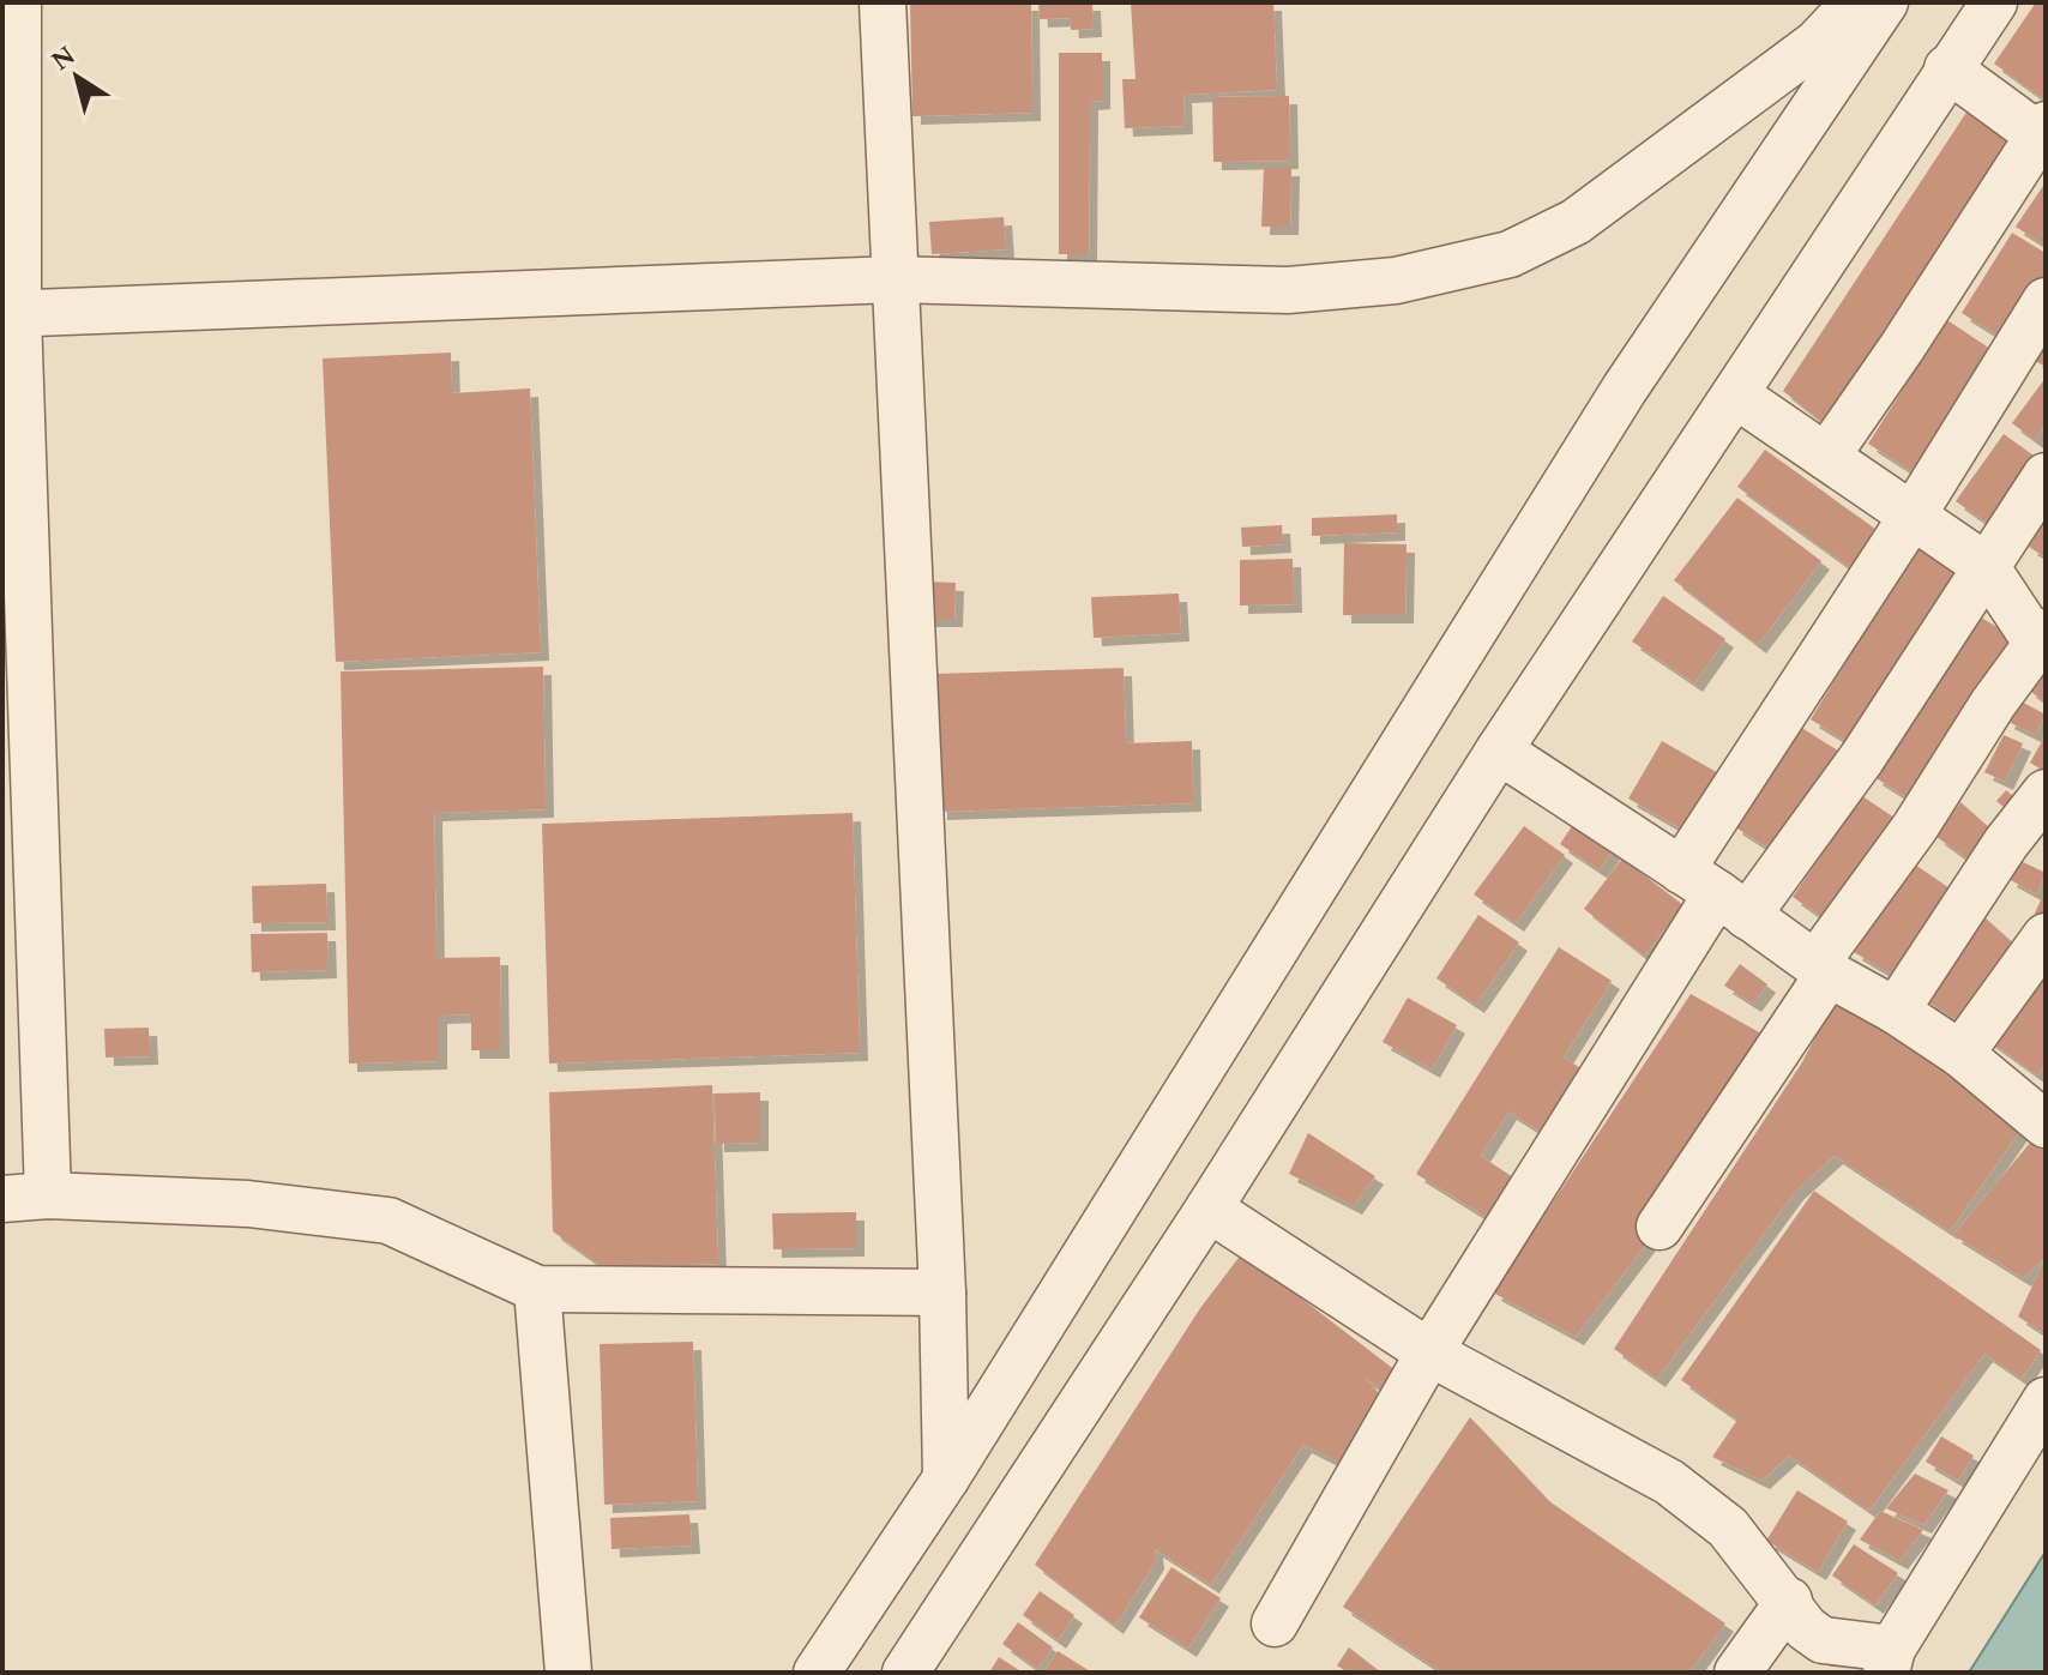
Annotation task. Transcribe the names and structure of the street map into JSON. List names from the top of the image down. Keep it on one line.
{"north":"top left"}
